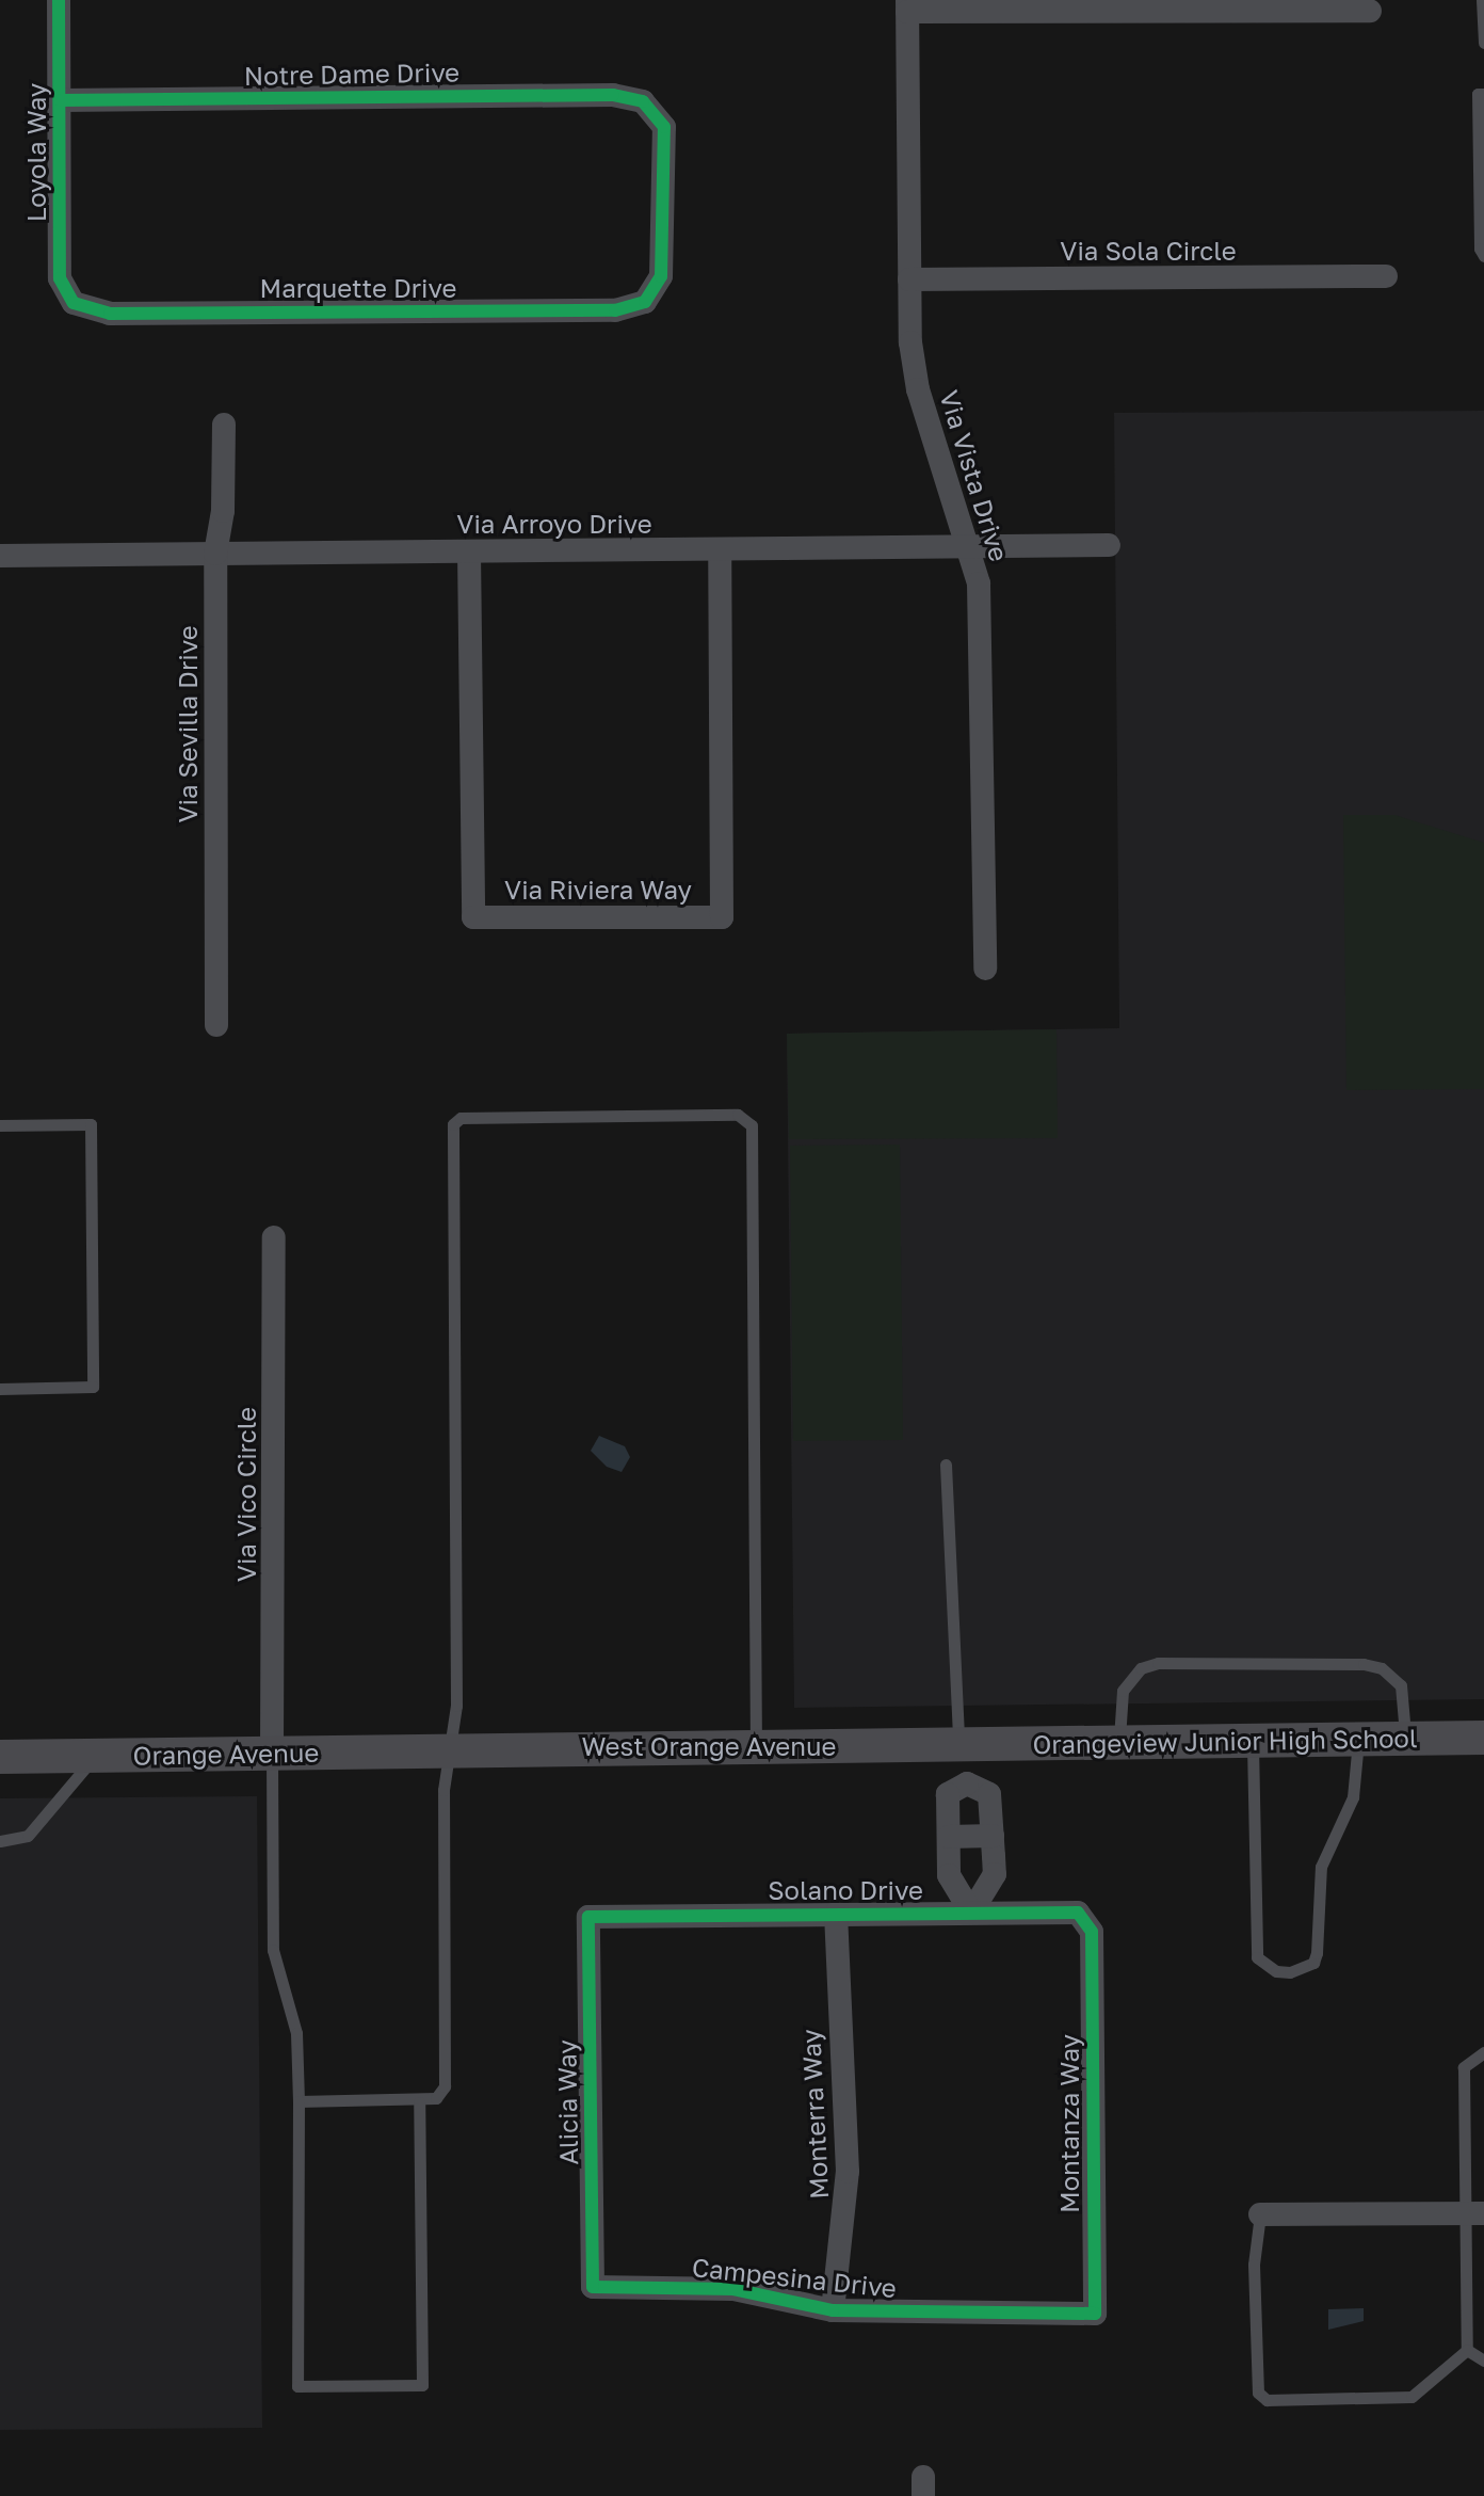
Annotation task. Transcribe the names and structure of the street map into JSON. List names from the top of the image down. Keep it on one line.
{"streets":{"main road":["Orangeview Junior High School","West Orange Avenue","Orange Avenue"],"street":["Notre Dame Drive","Loyola Way","Via Sola Circle","Marquette Drive","Via Vista Drive","Via Arroyo Drive","Via Sevilla Drive","Via Riviera Way","Via Vico Circle","Solano Drive","Alicia Way","Monterra Way","Montanza Way","Campesina Drive"]},"crossings":[["Notre Dame Drive","Loyola Way"],["Notre Dame Drive","Marquette Drive"],["Loyola Way","Marquette Drive"],["Via Sola Circle","Via Vista Drive"],["Via Vista Drive","Via Arroyo Drive"],["Via Arroyo Drive","Via Sevilla Drive"],["Via Arroyo Drive","Via Riviera Way"],["Via Vico Circle","Orange Avenue"],["Orangeview Junior High School","West Orange Avenue"],["West Orange Avenue","Orange Avenue"],["Solano Drive","Alicia Way"],["Solano Drive","Monterra Way"],["Solano Drive","Montanza Way"],["Alicia Way","Campesina Drive"],["Monterra Way","Campesina Drive"],["Montanza Way","Campesina Drive"]]}
